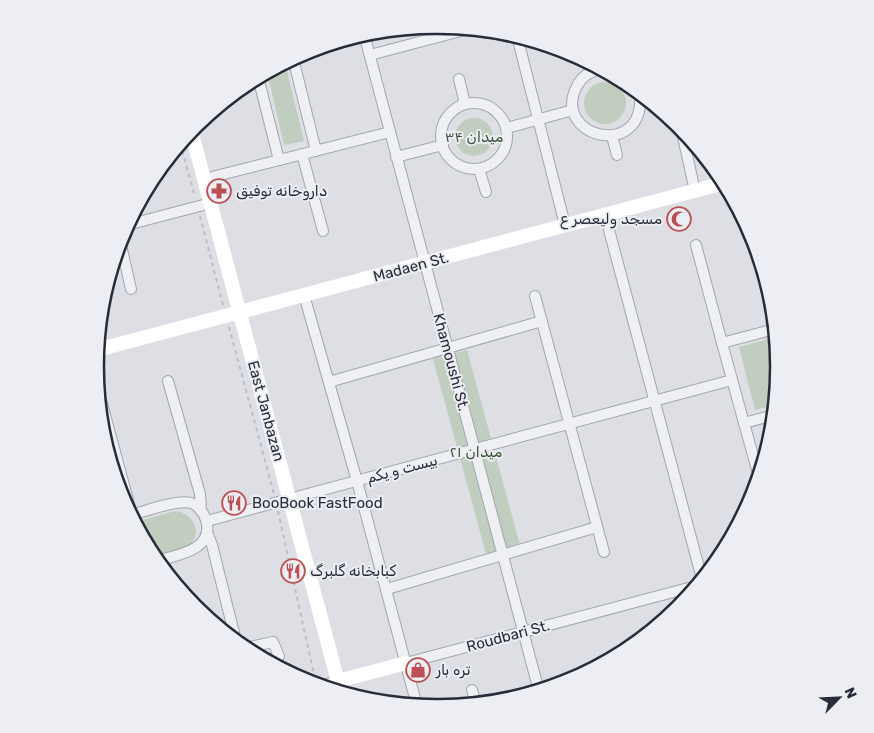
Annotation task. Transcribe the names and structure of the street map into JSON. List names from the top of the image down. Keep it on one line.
{"streets":{"main road":["Madaen St.","East Janbazan","Roudbari St."],"street":["Khamoushi St.","بیست و یکم"]},"crossings":[["Madaen St.","Khamoushi St."],["Madaen St.","East Janbazan"],["Khamoushi St.","بیست و یکم"],["Khamoushi St.","Roudbari St."],["East Janbazan","بیست و یکم"]],"parks":["میدان ۳۴","میدان ۲۱"],"places":{"pharmacy":["داروخانه توفیق"],"mosque":["مسجد ولیعصر ع"],"restaurant":["BooBook FastFood","کبابخانه گلبرگ"],"shop":["تره بار"]},"north":"top right"}
